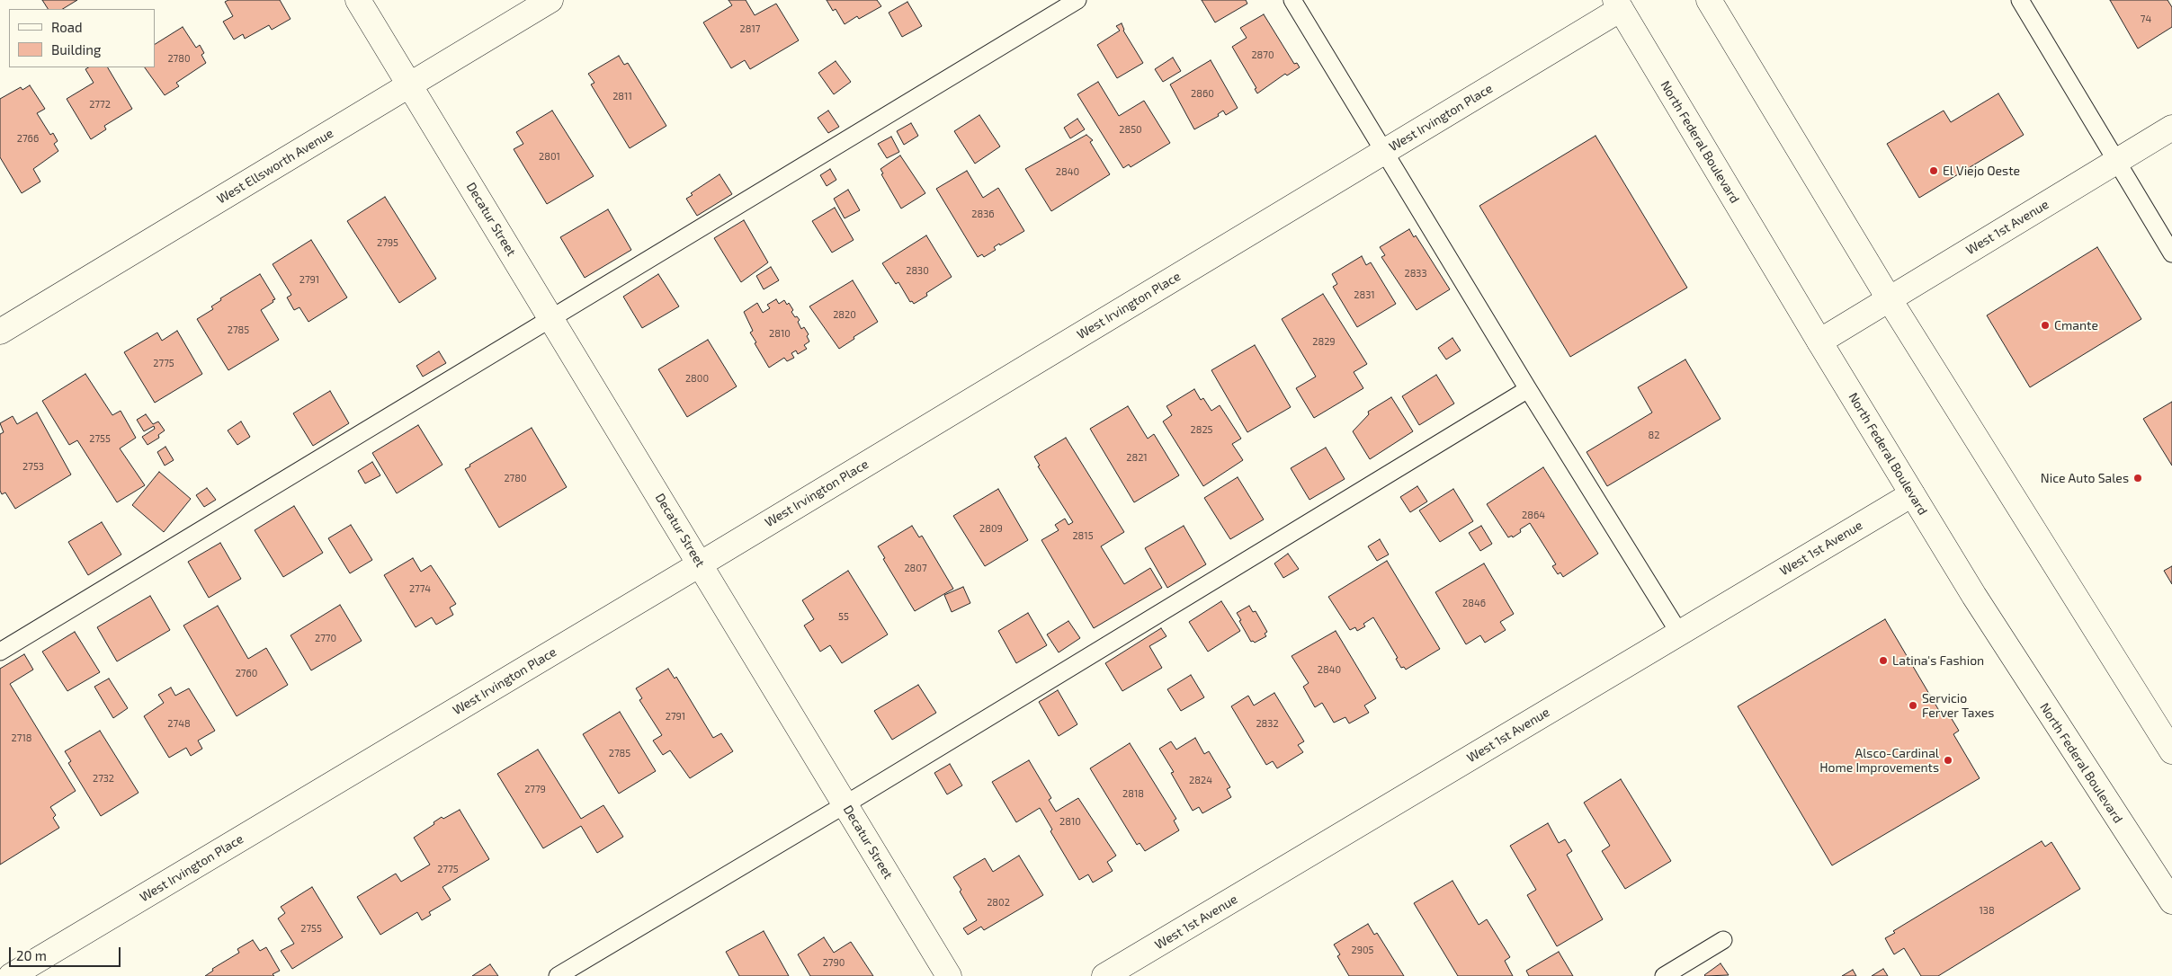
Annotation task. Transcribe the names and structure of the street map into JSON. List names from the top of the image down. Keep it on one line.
{"streets":{"street":["West Irvington Place","North Federal Boulevard","West Ellsworth Avenue","Decatur Street","West 1st Avenue"]},"crossings":[["West Irvington Place","North Federal Boulevard"],["West Irvington Place","Decatur Street"],["North Federal Boulevard","West 1st Avenue"],["West Ellsworth Avenue","Decatur Street"]],"places":["El Viejo Oeste","Cmante","Nice Auto Sales","Latina's Fashion","Servicio Ferver Taxes","Alsco-Cardinal Home Improvements"],"house_numbers":["74","2817","2870","2780","2860","2811","2772","2850","2766","2801","2840","2836","2795","2830","2833","2791","2831","2820","2785","2810","2829","2775","2800","2825","82","2755","2821","2753","2780","2864","2809","2815","2807","2774","2846","55","2770","2840","2760","2791","2748","2832","2718","2785","2732","2824","2779","2818","2810","2775","2802","138","2755","2905","2790"],"legend":["Road","Building"],"scale_bar":"20 m"}
